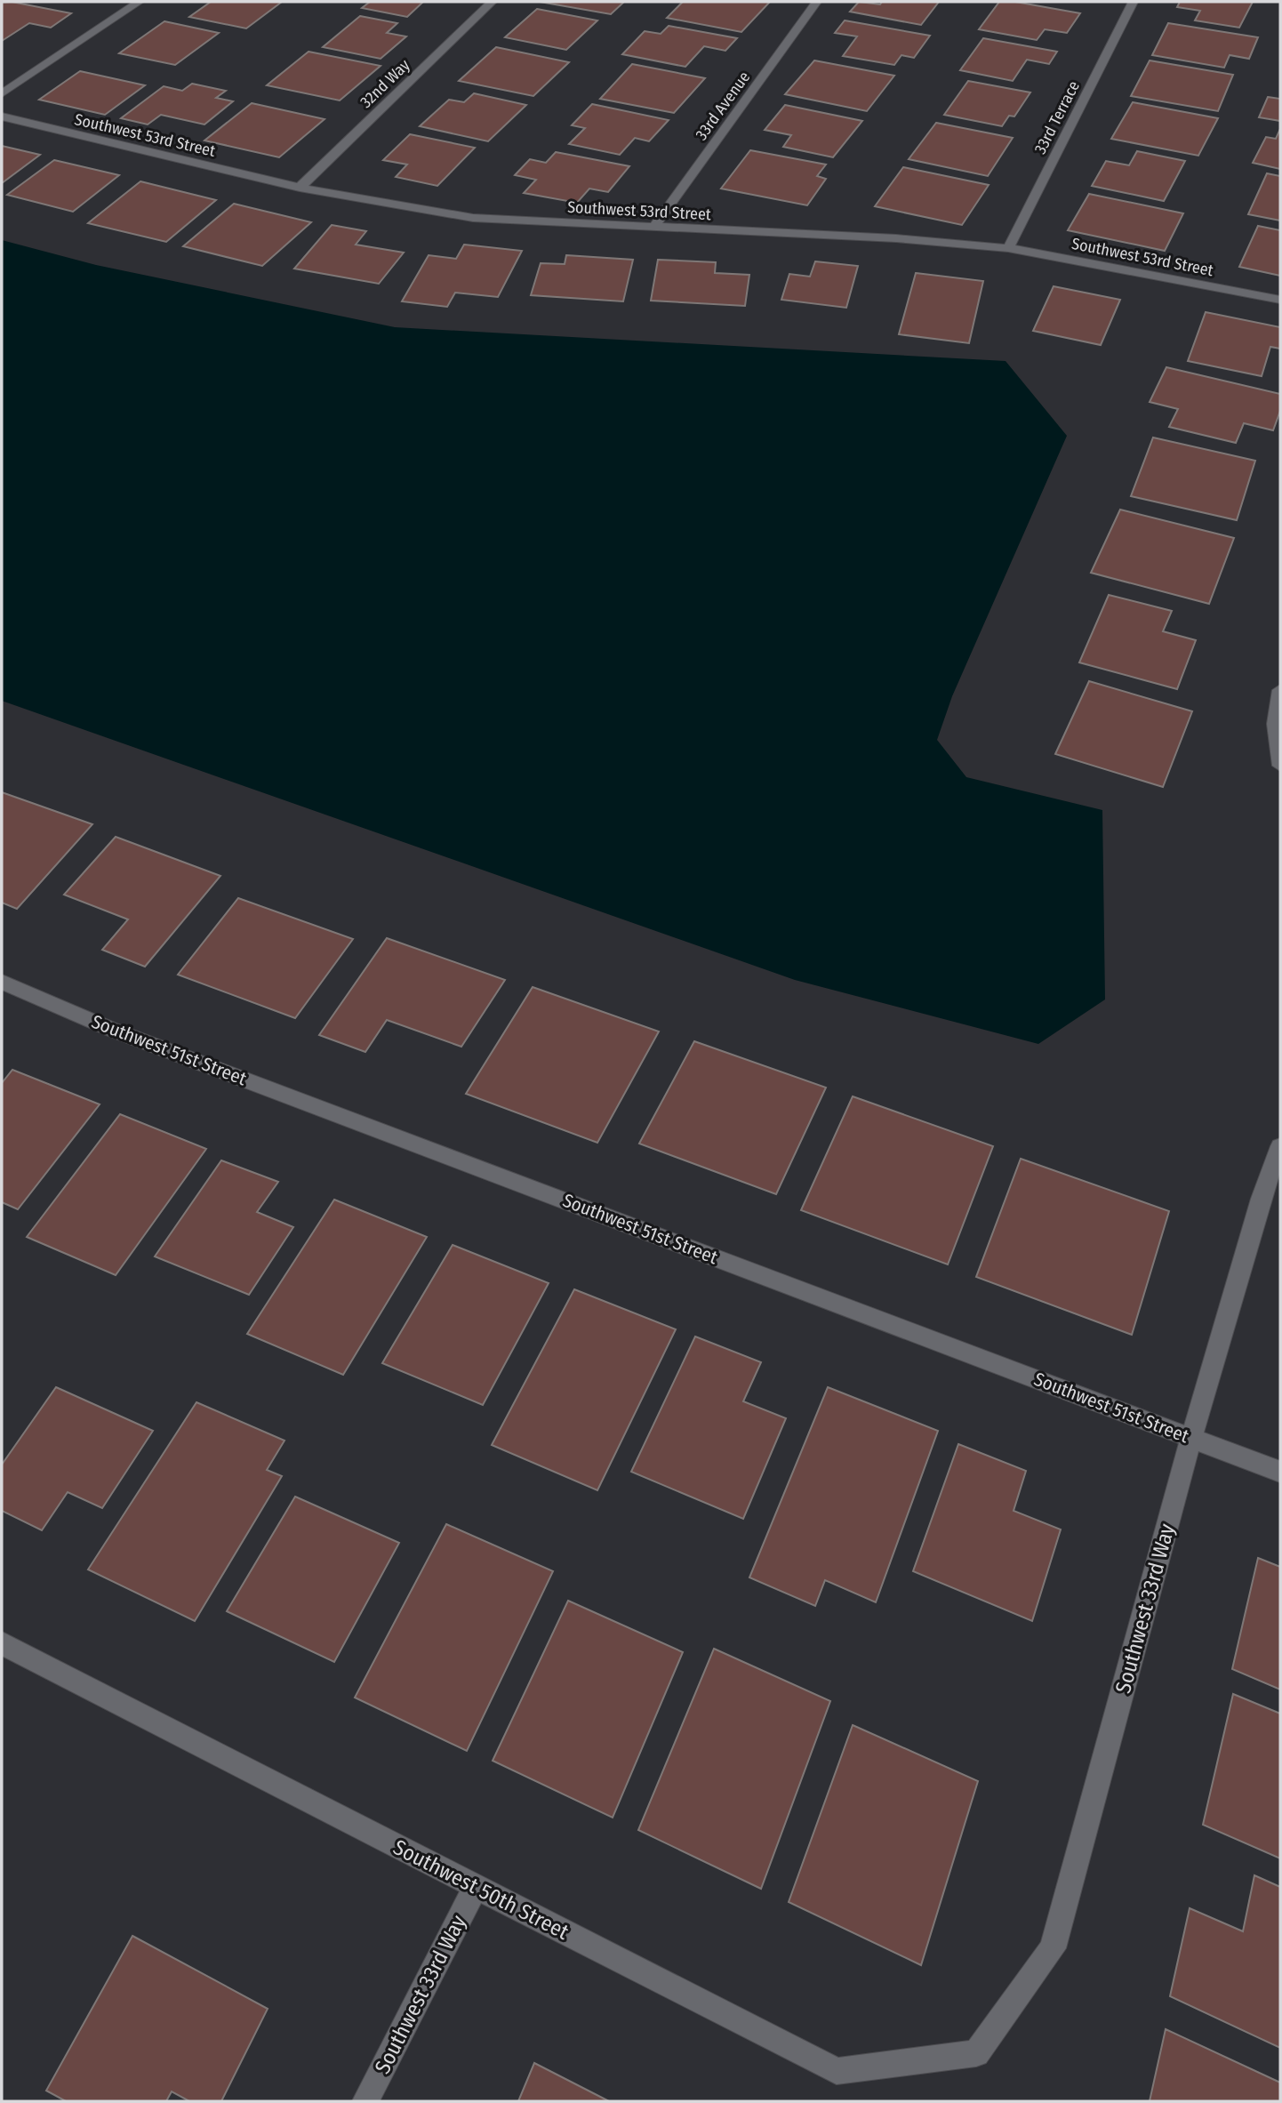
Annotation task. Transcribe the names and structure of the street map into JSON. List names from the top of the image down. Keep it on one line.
{"streets":{"street":["32nd Way","33rd Avenue","33rd Terrace","Southwest 53rd Street","Southwest 51st Street","Southwest 33rd Way","Southwest 50th Street"]},"crossings":[["32nd Way","Southwest 53rd Street"],["33rd Avenue","Southwest 53rd Street"],["33rd Terrace","Southwest 53rd Street"],["Southwest 51st Street","Southwest 33rd Way"],["Southwest 33rd Way","Southwest 50th Street"]]}
